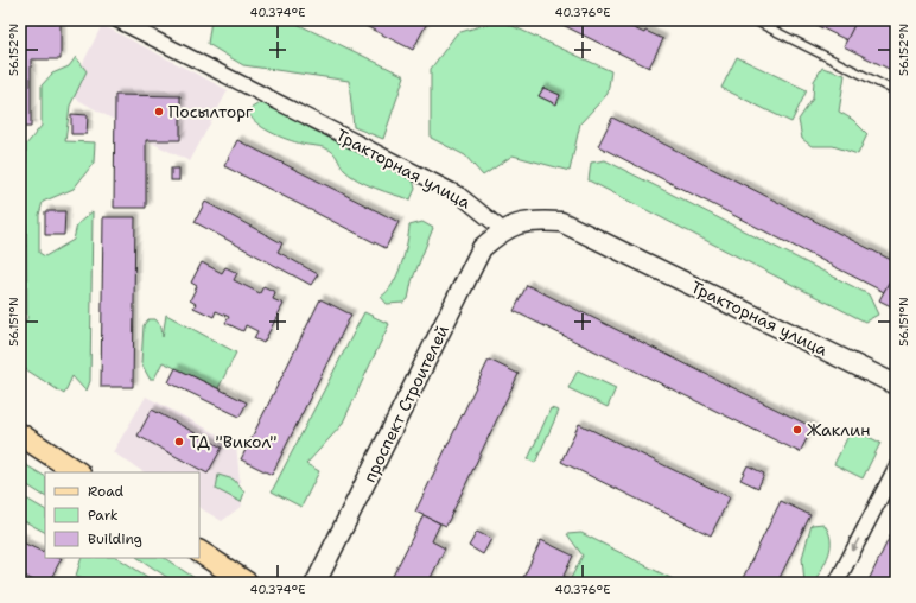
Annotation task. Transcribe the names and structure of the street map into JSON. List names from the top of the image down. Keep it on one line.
{"streets":{"main road":["Тракторная улица","проспект Строителей"]},"crossings":[["Тракторная улица","проспект Строителей"]],"places":["Посылторг","Жаклин","ТД \"Викол\""],"legend":["Road","Park","Building"],"coordinates":["40.374°E","40.376°E","56.152°N","56.151°N"]}
